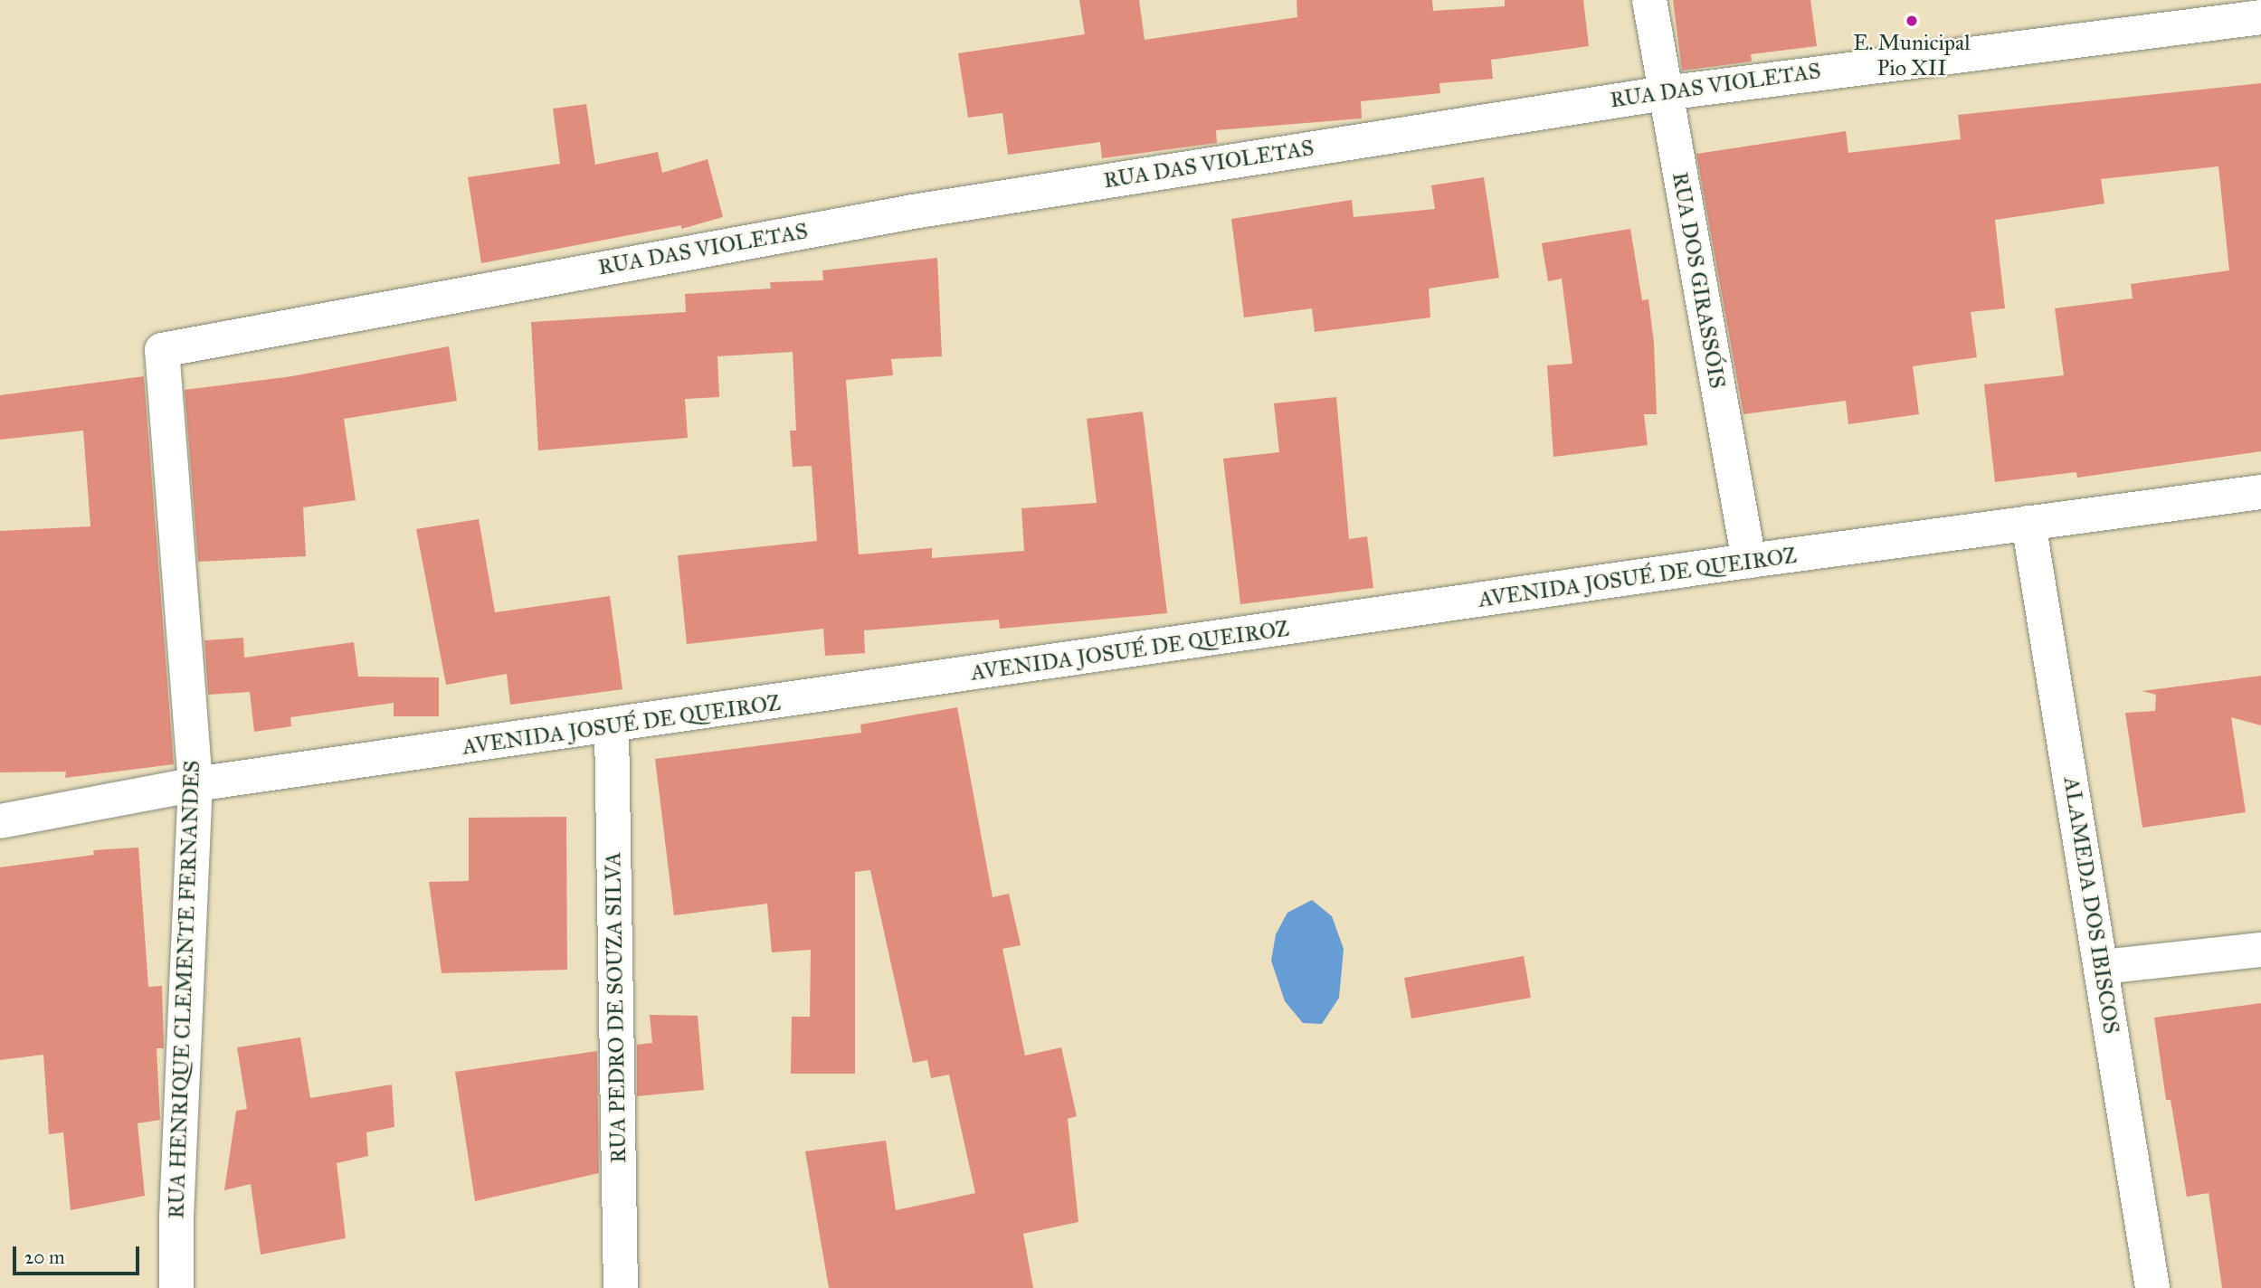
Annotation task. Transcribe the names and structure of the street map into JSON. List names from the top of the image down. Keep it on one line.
{"streets":{"street":["RUA DAS VIOLETAS","RUA DOS GIRASSÓIS","AVENIDA JOSUÉ DE QUEIROZ","ALAMEDA DOS IBISCOS","RUA HENRIQUE CLEMENTE FERNANDES","RUA PEDRO DE SOUZA SILVA"]},"crossings":[["RUA DAS VIOLETAS","RUA DOS GIRASSÓIS"],["RUA DAS VIOLETAS","RUA HENRIQUE CLEMENTE FERNANDES"],["RUA DOS GIRASSÓIS","AVENIDA JOSUÉ DE QUEIROZ"],["AVENIDA JOSUÉ DE QUEIROZ","ALAMEDA DOS IBISCOS"],["AVENIDA JOSUÉ DE QUEIROZ","RUA HENRIQUE CLEMENTE FERNANDES"],["AVENIDA JOSUÉ DE QUEIROZ","RUA PEDRO DE SOUZA SILVA"]],"places":["E. Municipal Pio XII"],"scale_bar":"20 m"}
